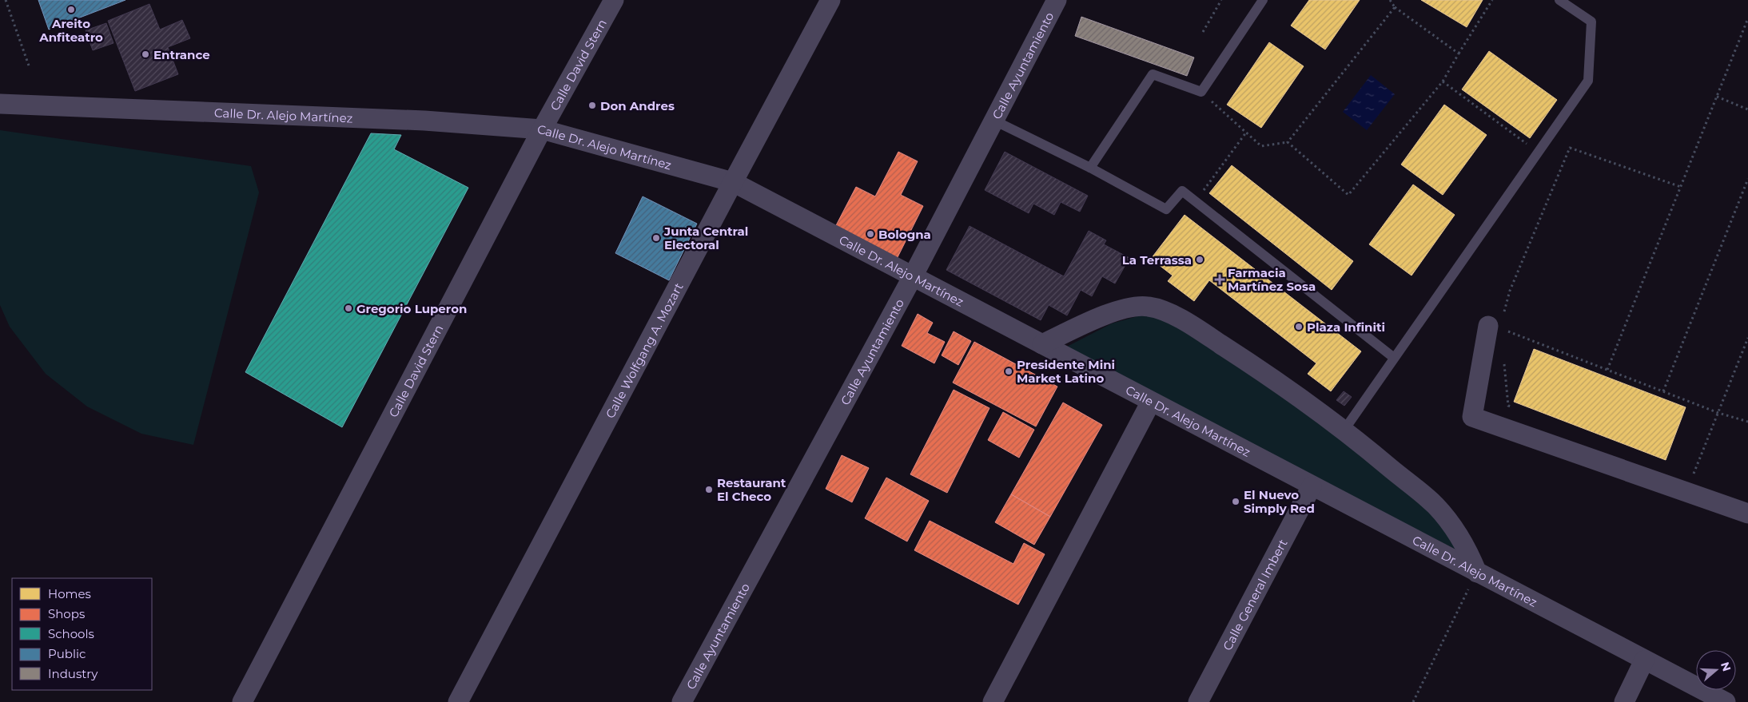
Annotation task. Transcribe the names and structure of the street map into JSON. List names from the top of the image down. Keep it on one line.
{"streets":{"street":["Calle David Stern","Calle Ayuntamiento","Calle Dr. Alejo Martínez","Calle Wolfgang A. Mozart","Calle General Imbert"]},"crossings":[["Calle David Stern","Calle Dr. Alejo Martínez"],["Calle Ayuntamiento","Calle Dr. Alejo Martínez"],["Calle Dr. Alejo Martínez","Calle Wolfgang A. Mozart"],["Calle Dr. Alejo Martínez","Calle General Imbert"]],"places":{"other":["Areito Anfiteatro","Entrance","Don Andres","Bologna","Junta Central Electoral","La Terrassa","Gregorio Luperon","Plaza Infiniti","Presidente Mini Market Latino","Restaurant El Checo","El Nuevo Simply Red"],"health":["Farmacia Martínez Sosa"]},"legend":["Homes","Shops","Schools","Public","Industry"],"north":"right"}
